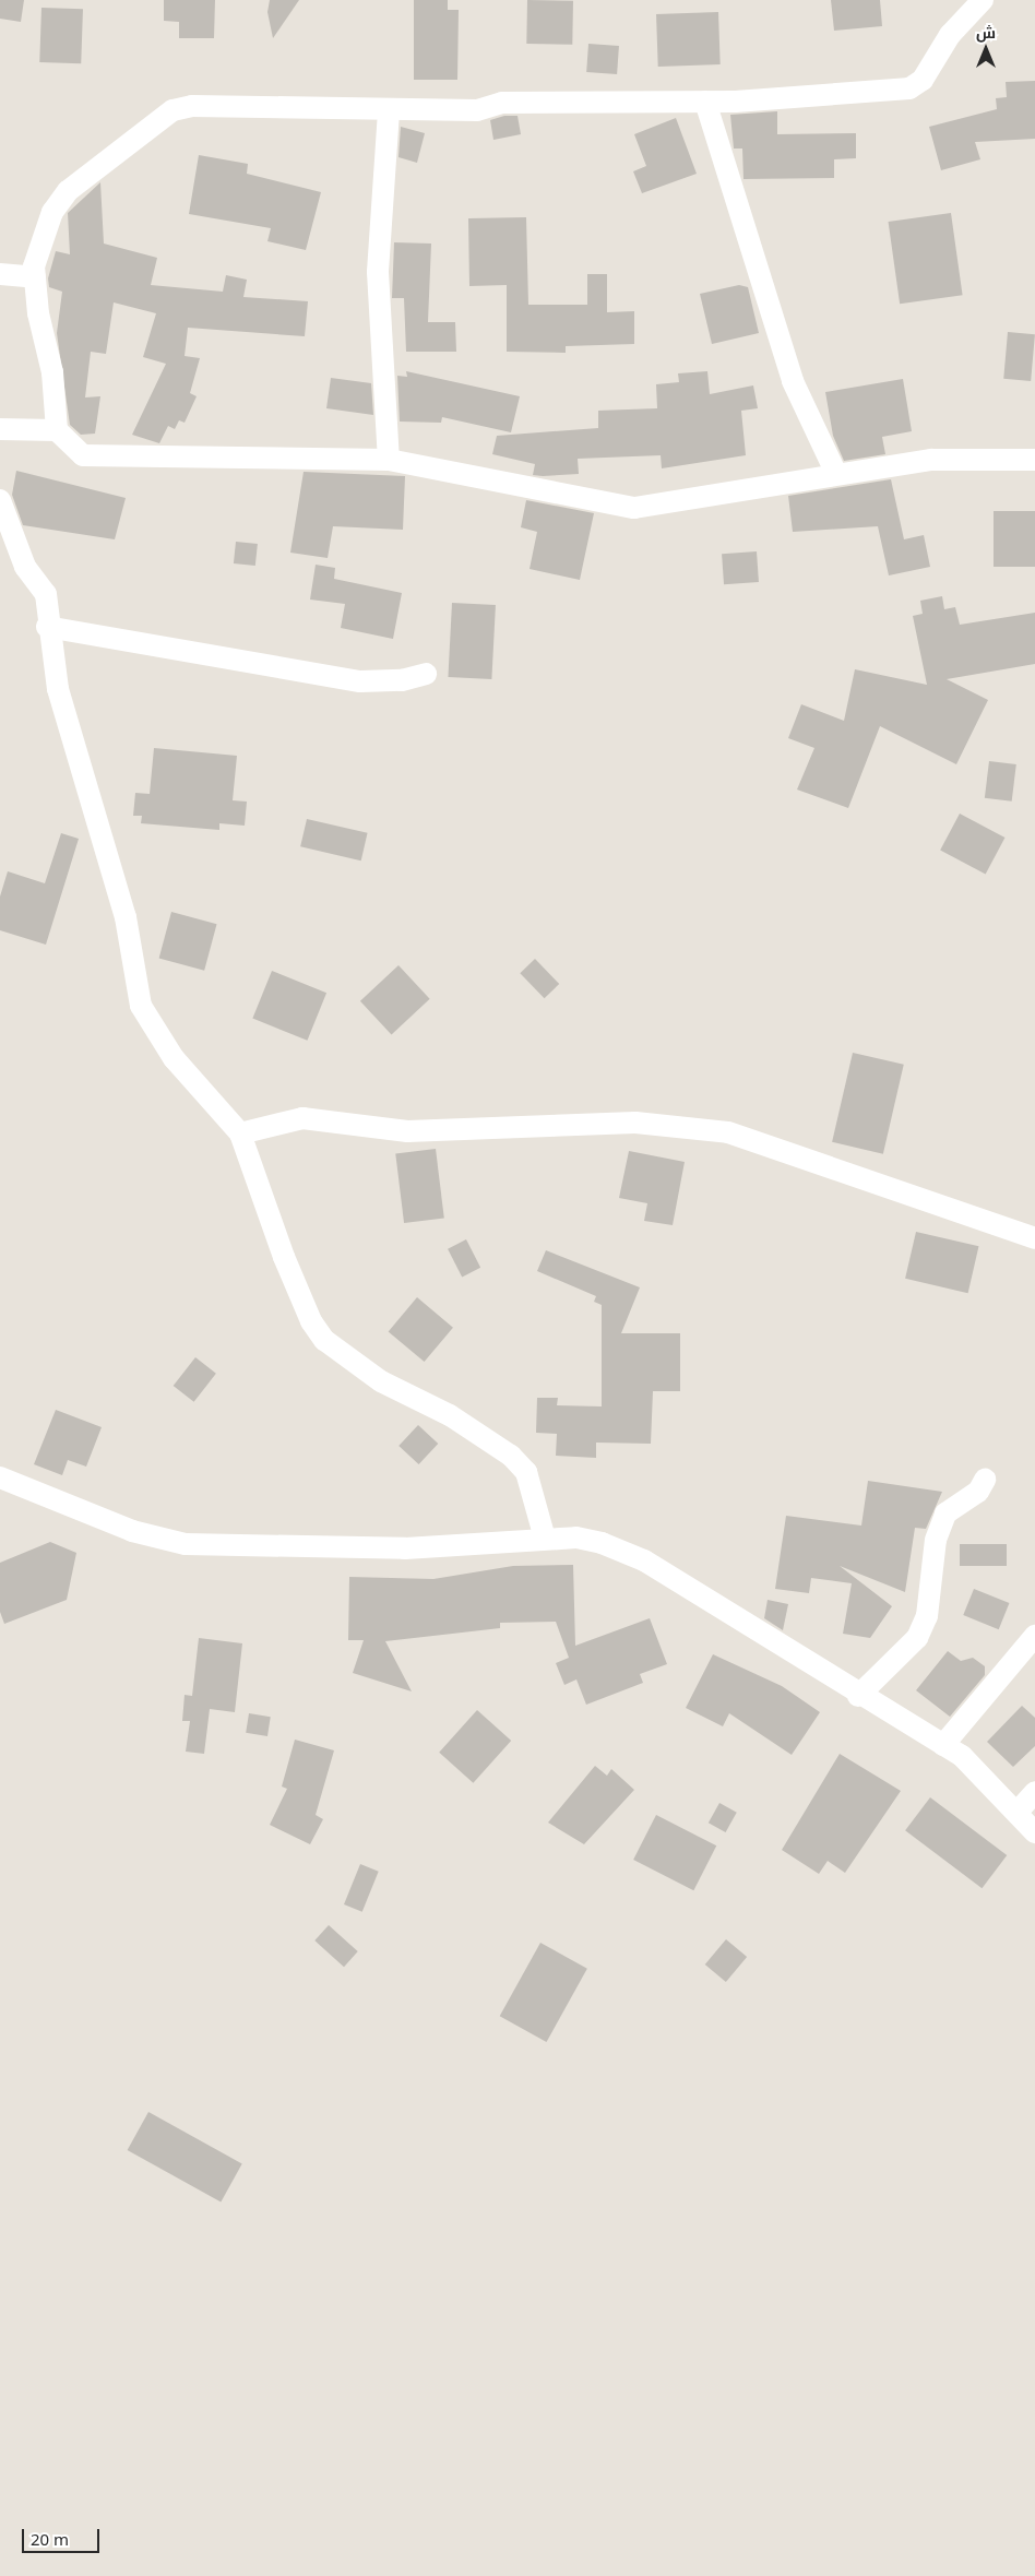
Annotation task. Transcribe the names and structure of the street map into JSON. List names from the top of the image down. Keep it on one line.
{"scale_bar":"20 m","north":"top"}
